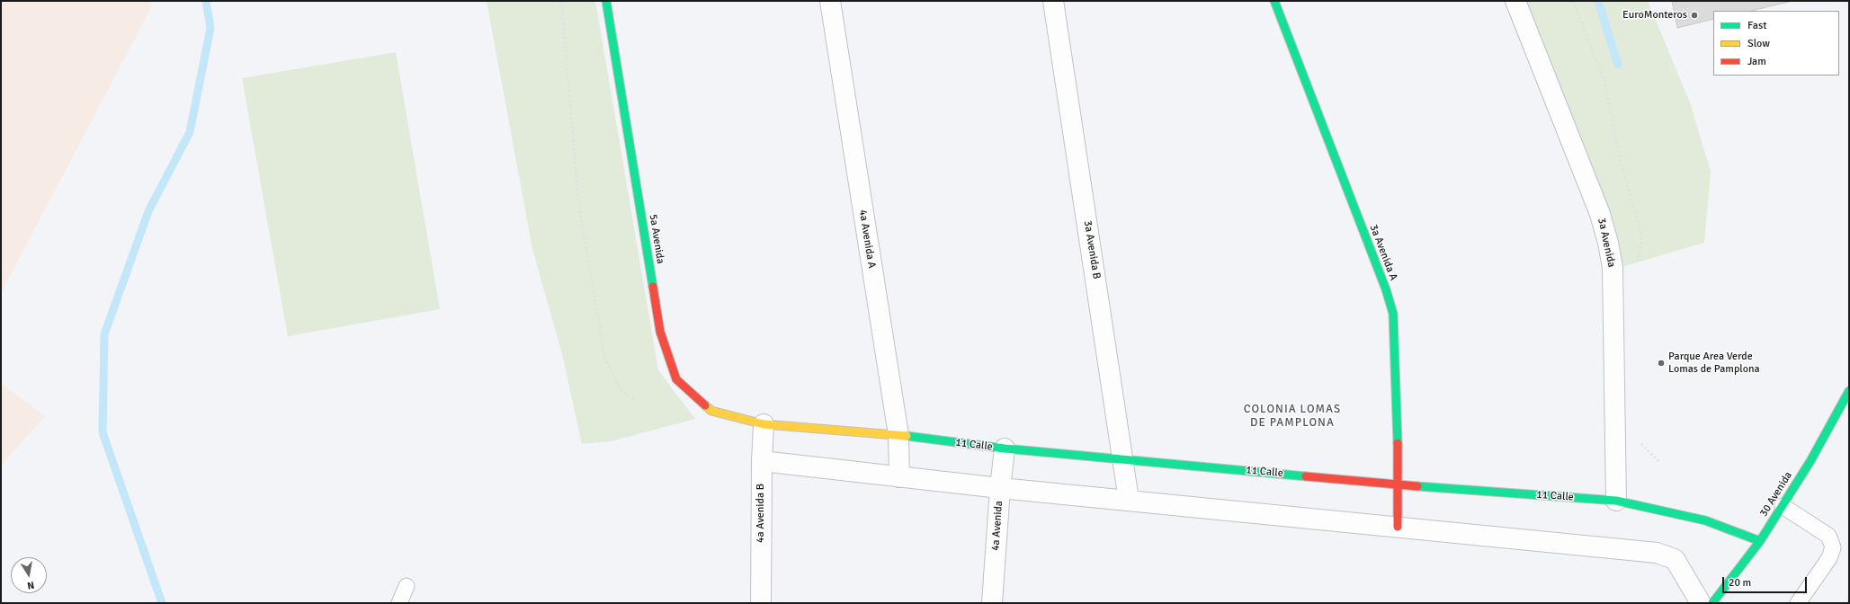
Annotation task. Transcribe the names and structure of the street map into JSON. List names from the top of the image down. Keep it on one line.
{"streets":{"street":["5a Avenida","4a Avenida A","3a Avenida","3a Avenida B","3a Avenida A","11 Calle","30 Avenida","4a Avenida B","4a Avenida"]},"crossings":[["5a Avenida","11 Calle"],["5a Avenida","4a Avenida B"],["4a Avenida A","11 Calle"],["3a Avenida","11 Calle"],["3a Avenida B","11 Calle"],["3a Avenida A","11 Calle"],["11 Calle","30 Avenida"],["11 Calle","4a Avenida B"],["11 Calle","4a Avenida"]],"districts":["COLONIA LOMAS DE PAMPLONA"],"places":["EuroMonteros","Parque Area Verde Lomas de Pamplona"],"legend":["Fast","Slow","Jam"],"scale_bar":"20 m","north":"bottom"}
